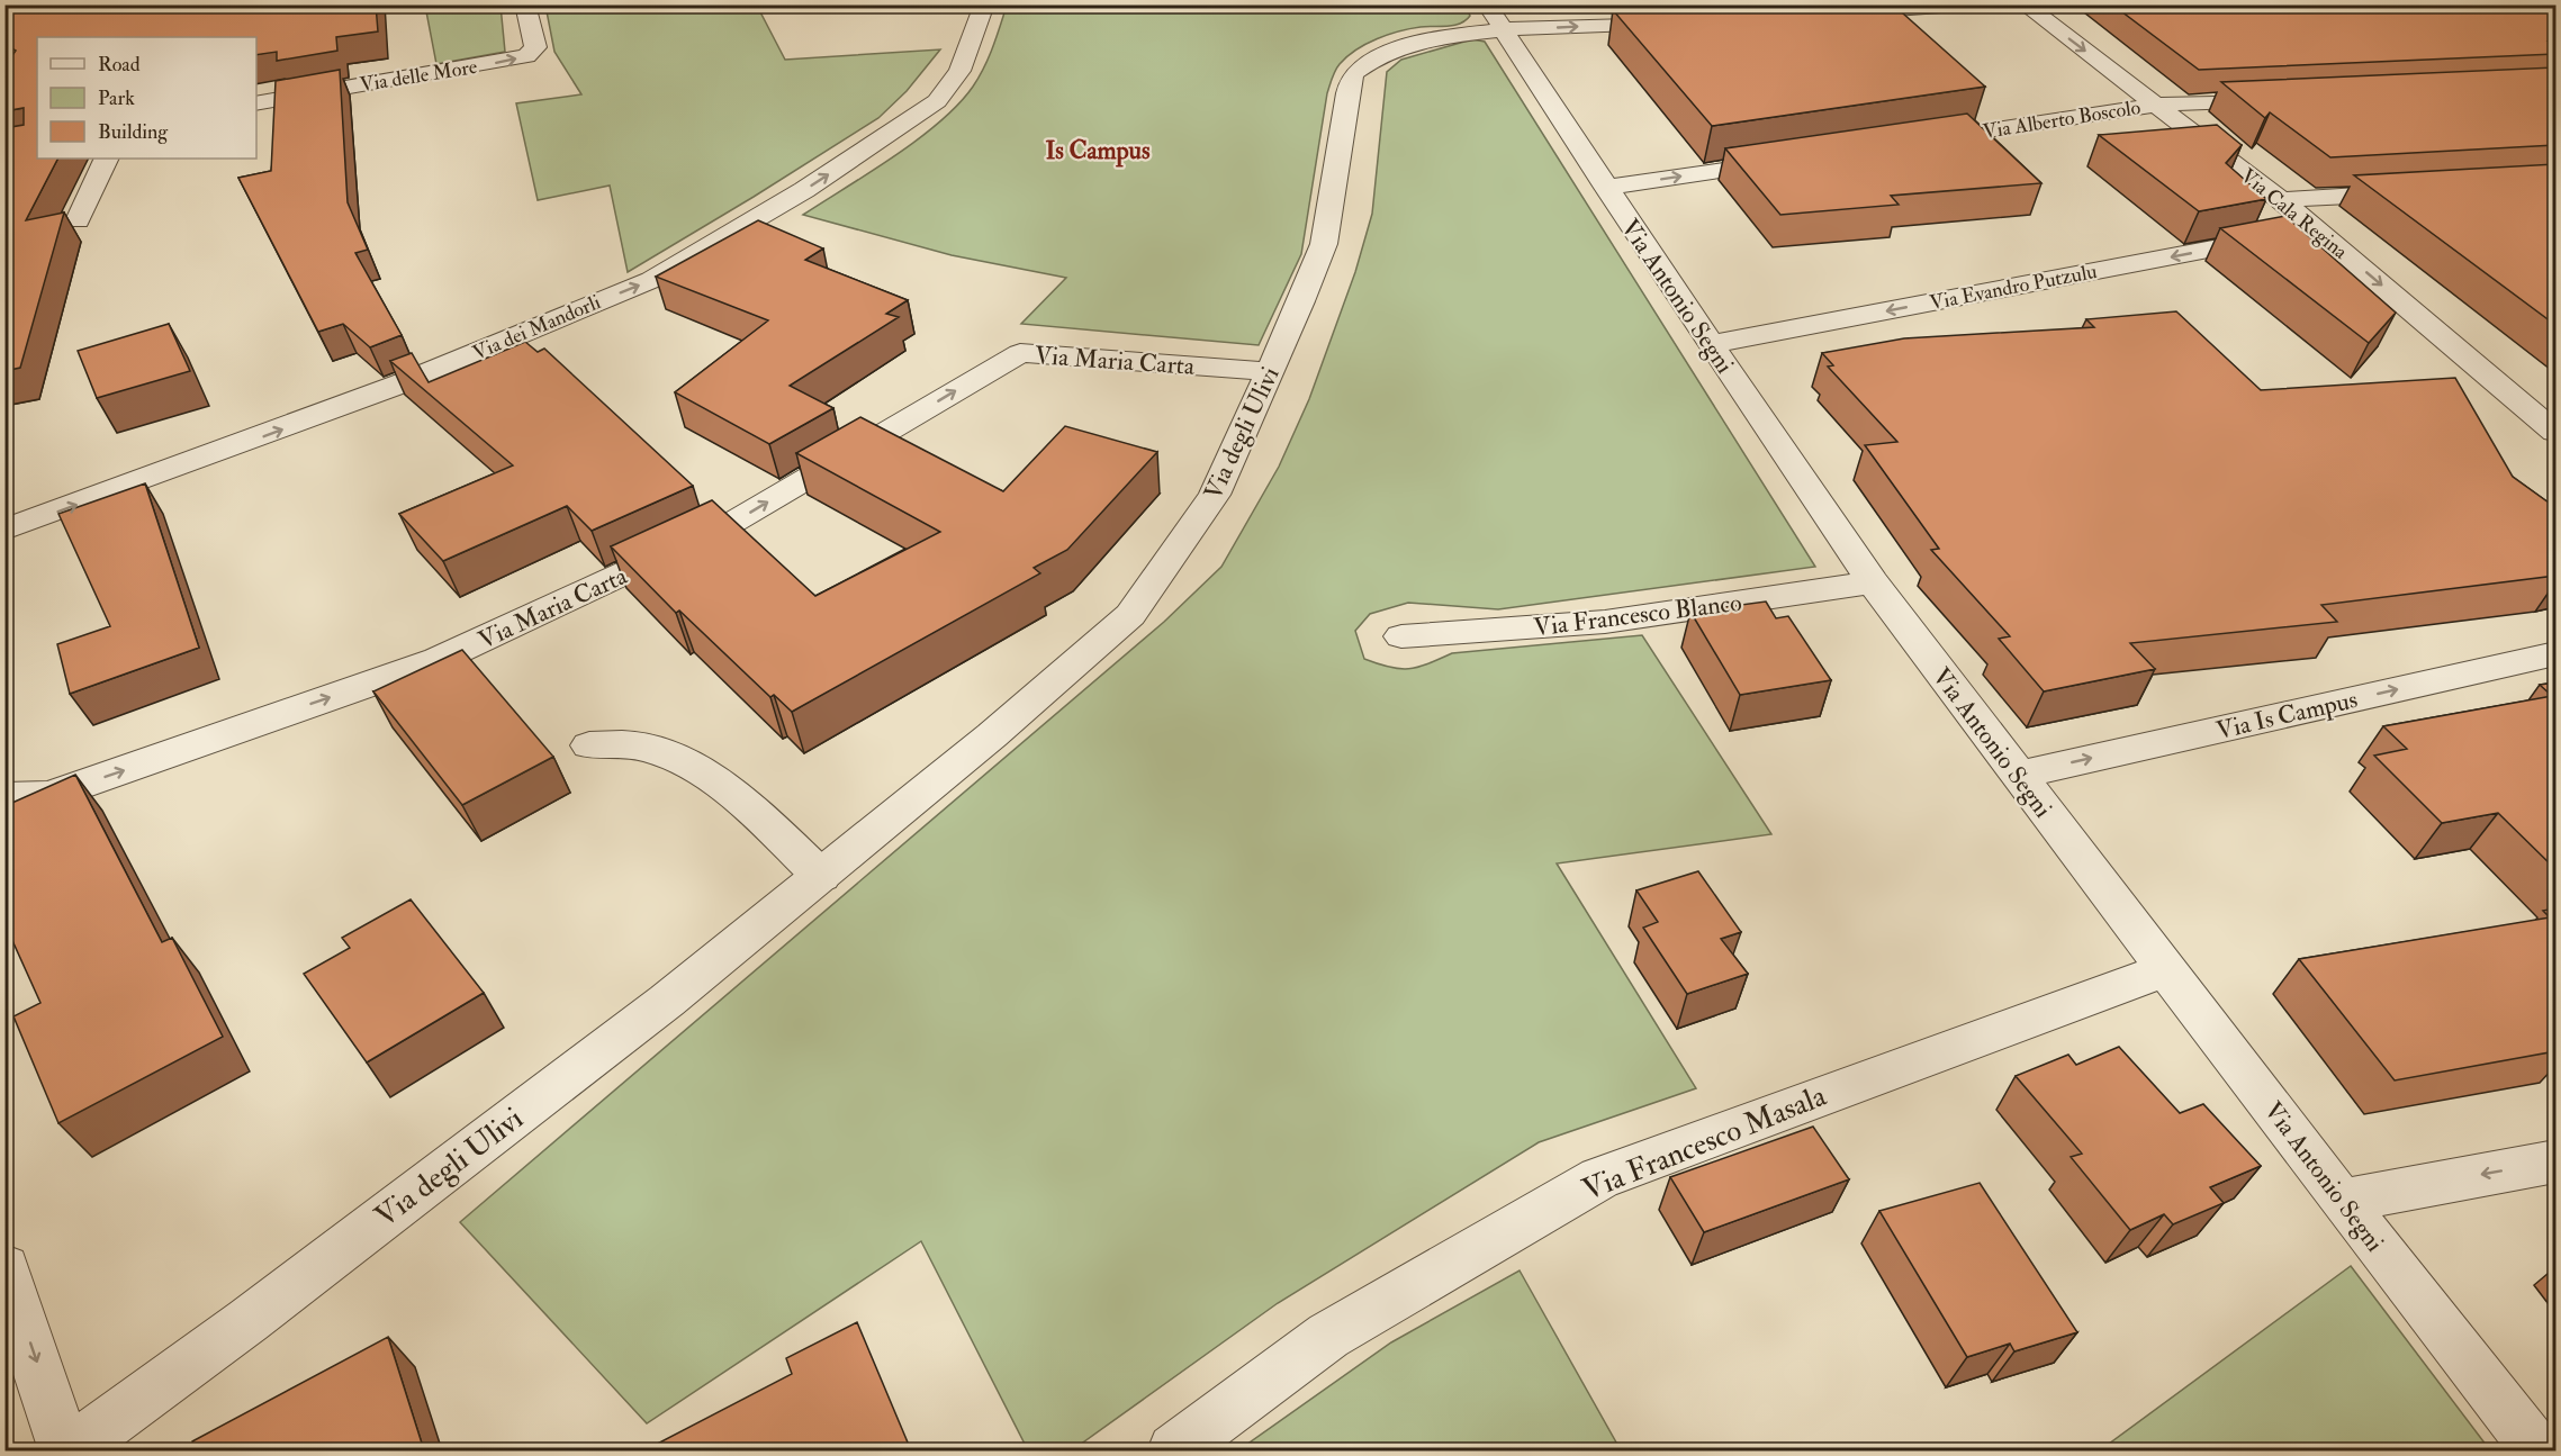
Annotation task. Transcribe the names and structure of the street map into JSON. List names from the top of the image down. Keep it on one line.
{"streets":{"street":["Via delle More","Via Alberto Boscolo","Via Cala Regina","Via Evandro Putzulu","Via Antonio Segni","Via dei Mandorli","Via Maria Carta","Via degli Ulivi","Via Francesco Blanco","Via Is Campus","Via Francesco Masala"]},"crossings":[["Via Alberto Boscolo","Via Cala Regina"],["Via Cala Regina","Via Evandro Putzulu"],["Via Evandro Putzulu","Via Antonio Segni"],["Via Antonio Segni","Via degli Ulivi"],["Via Antonio Segni","Via Francesco Blanco"],["Via Antonio Segni","Via Is Campus"],["Via Antonio Segni","Via Francesco Masala"],["Via Maria Carta","Via degli Ulivi"]],"one_way":["Via delle More","Via Cala Regina","Via dei Mandorli","Via Maria Carta","Via Is Campus"],"districts":["Is Campus"],"legend":["Road","Park","Building"]}
